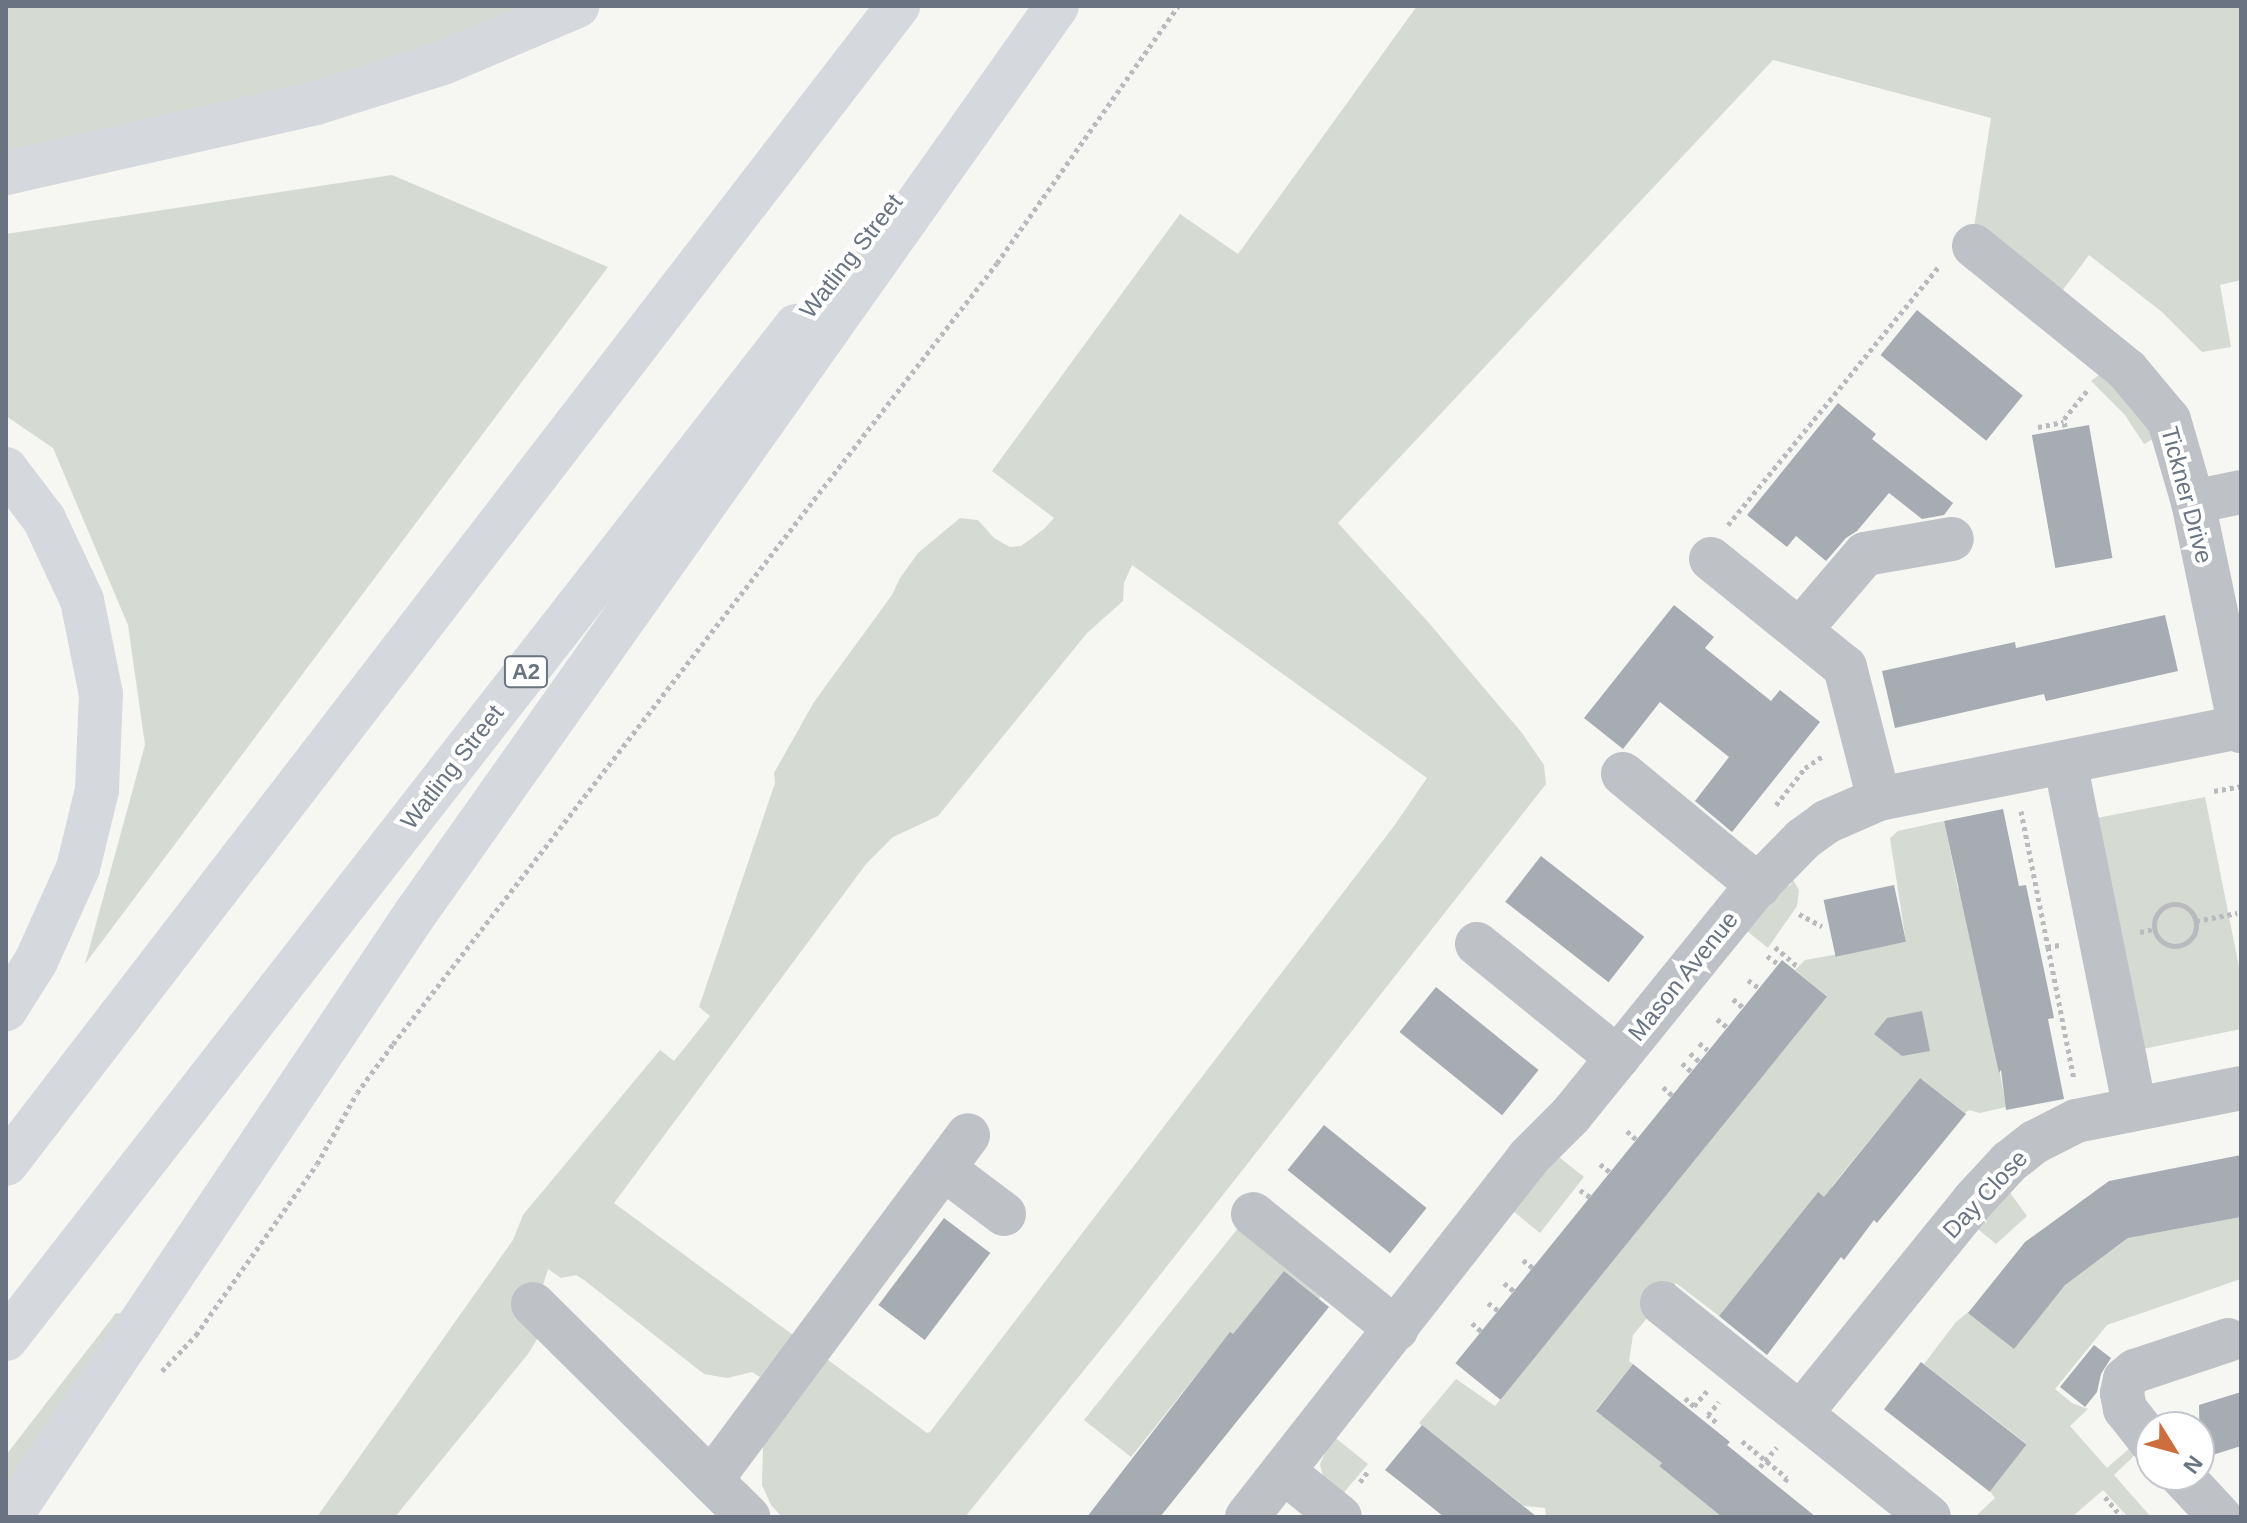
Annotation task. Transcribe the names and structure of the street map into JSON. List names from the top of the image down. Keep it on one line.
{"streets":{"highway":["Watling Street","A2"],"street":["Tickner Drive","Mason Avenue","Day Close"]},"crossings":[["Tickner Drive","Mason Avenue"]],"north":"bottom right"}
